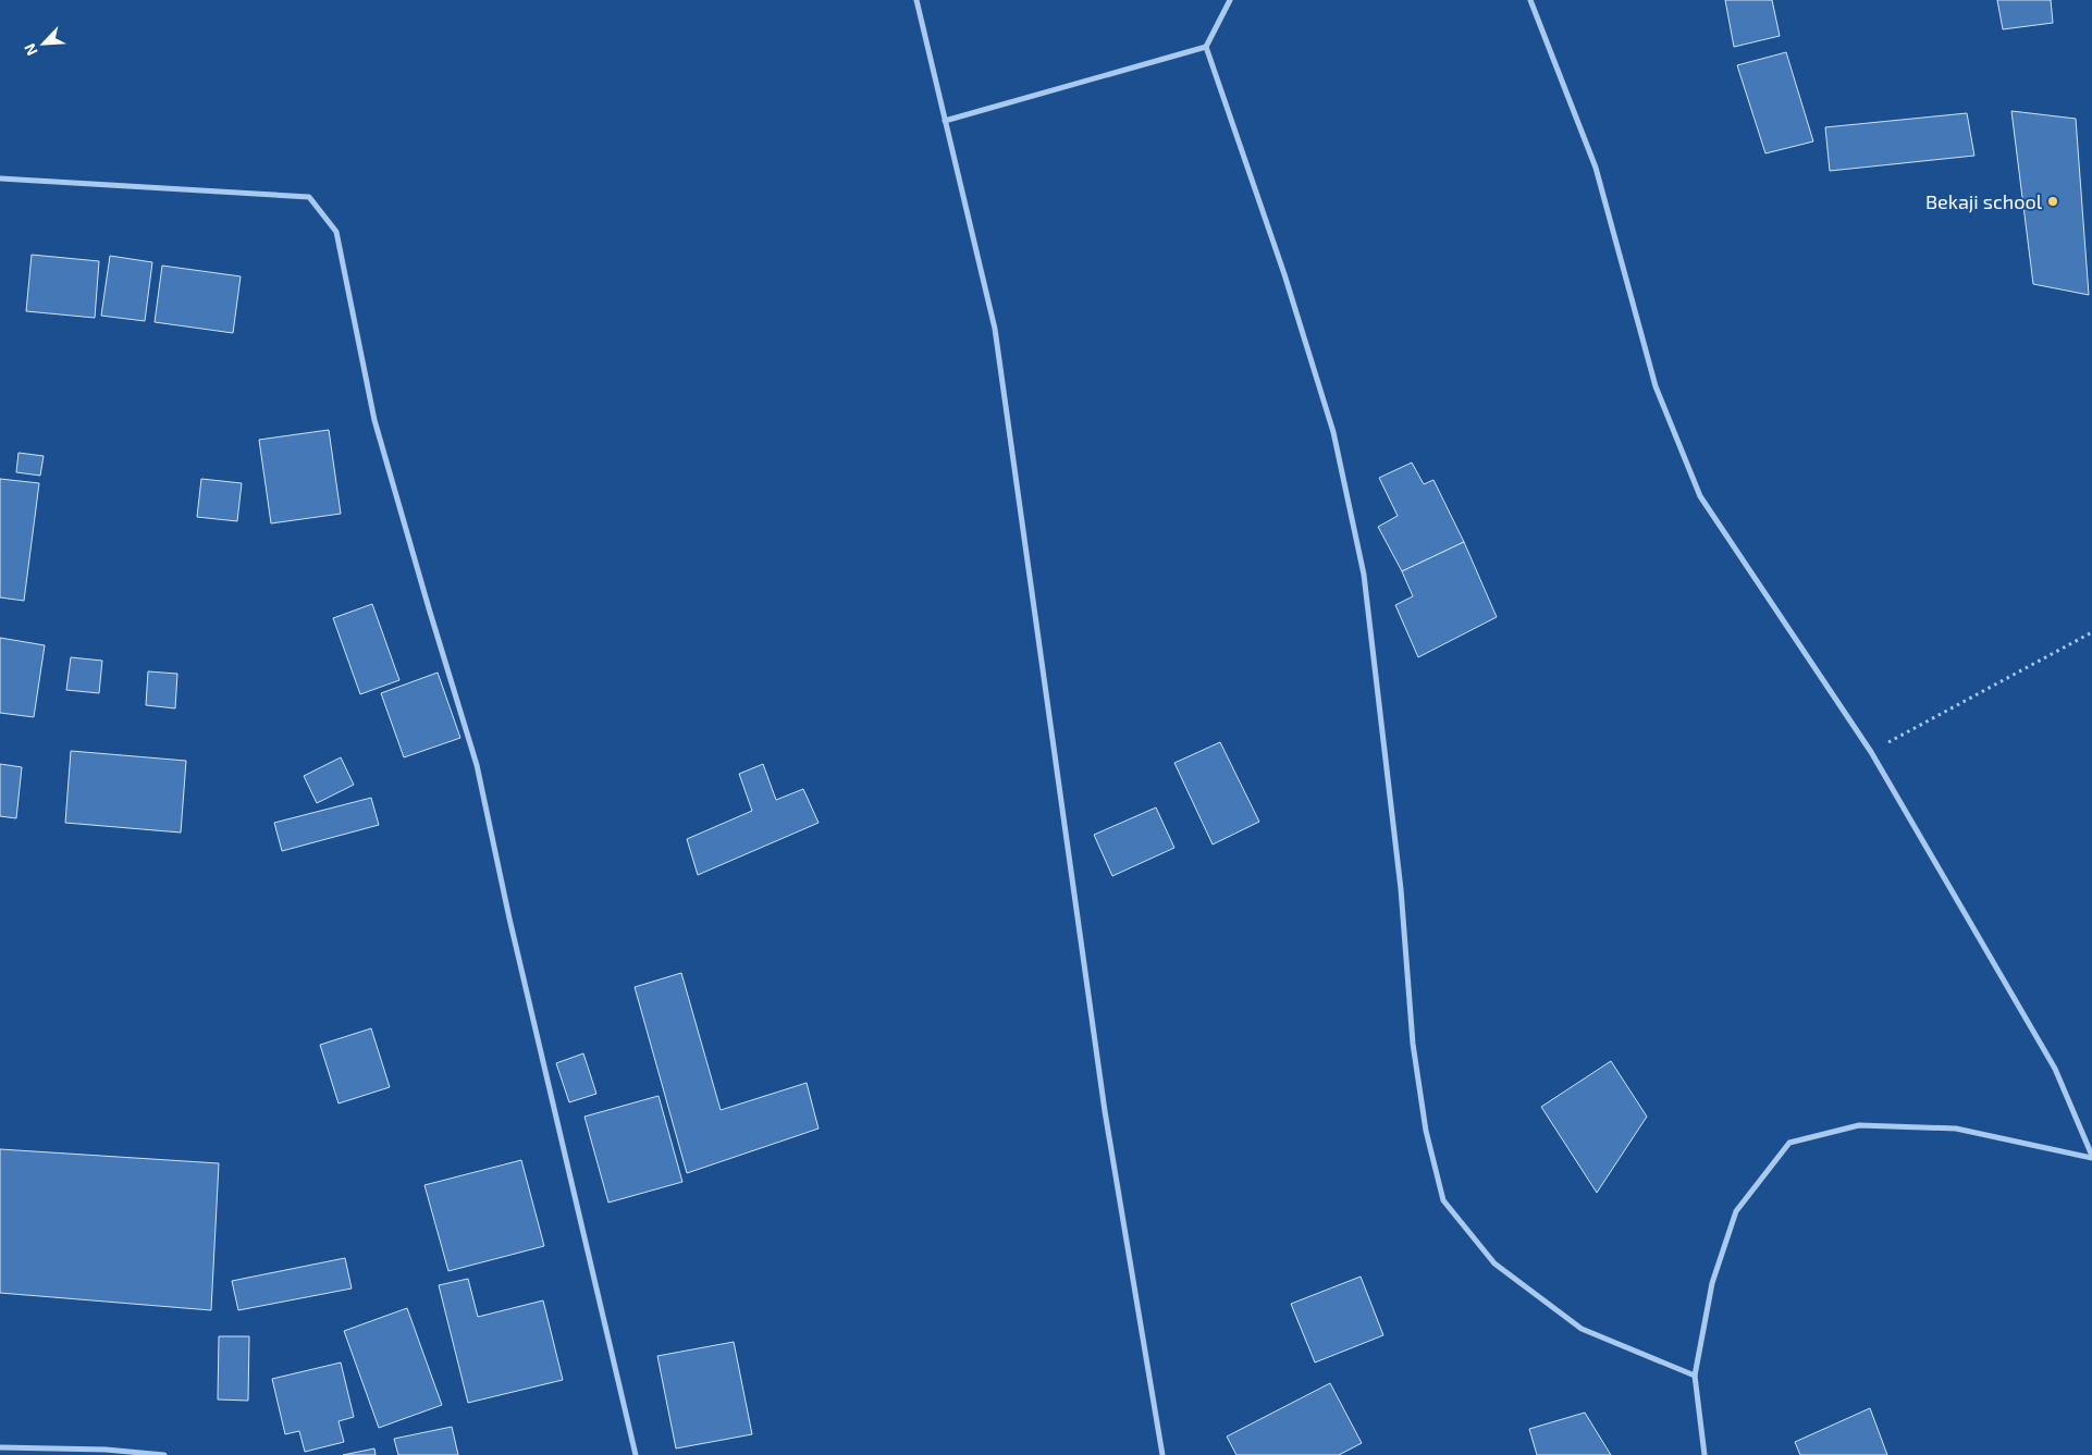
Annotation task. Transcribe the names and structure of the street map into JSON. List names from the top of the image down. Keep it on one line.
{"places":["Bekaji school"],"north":"bottom left"}
